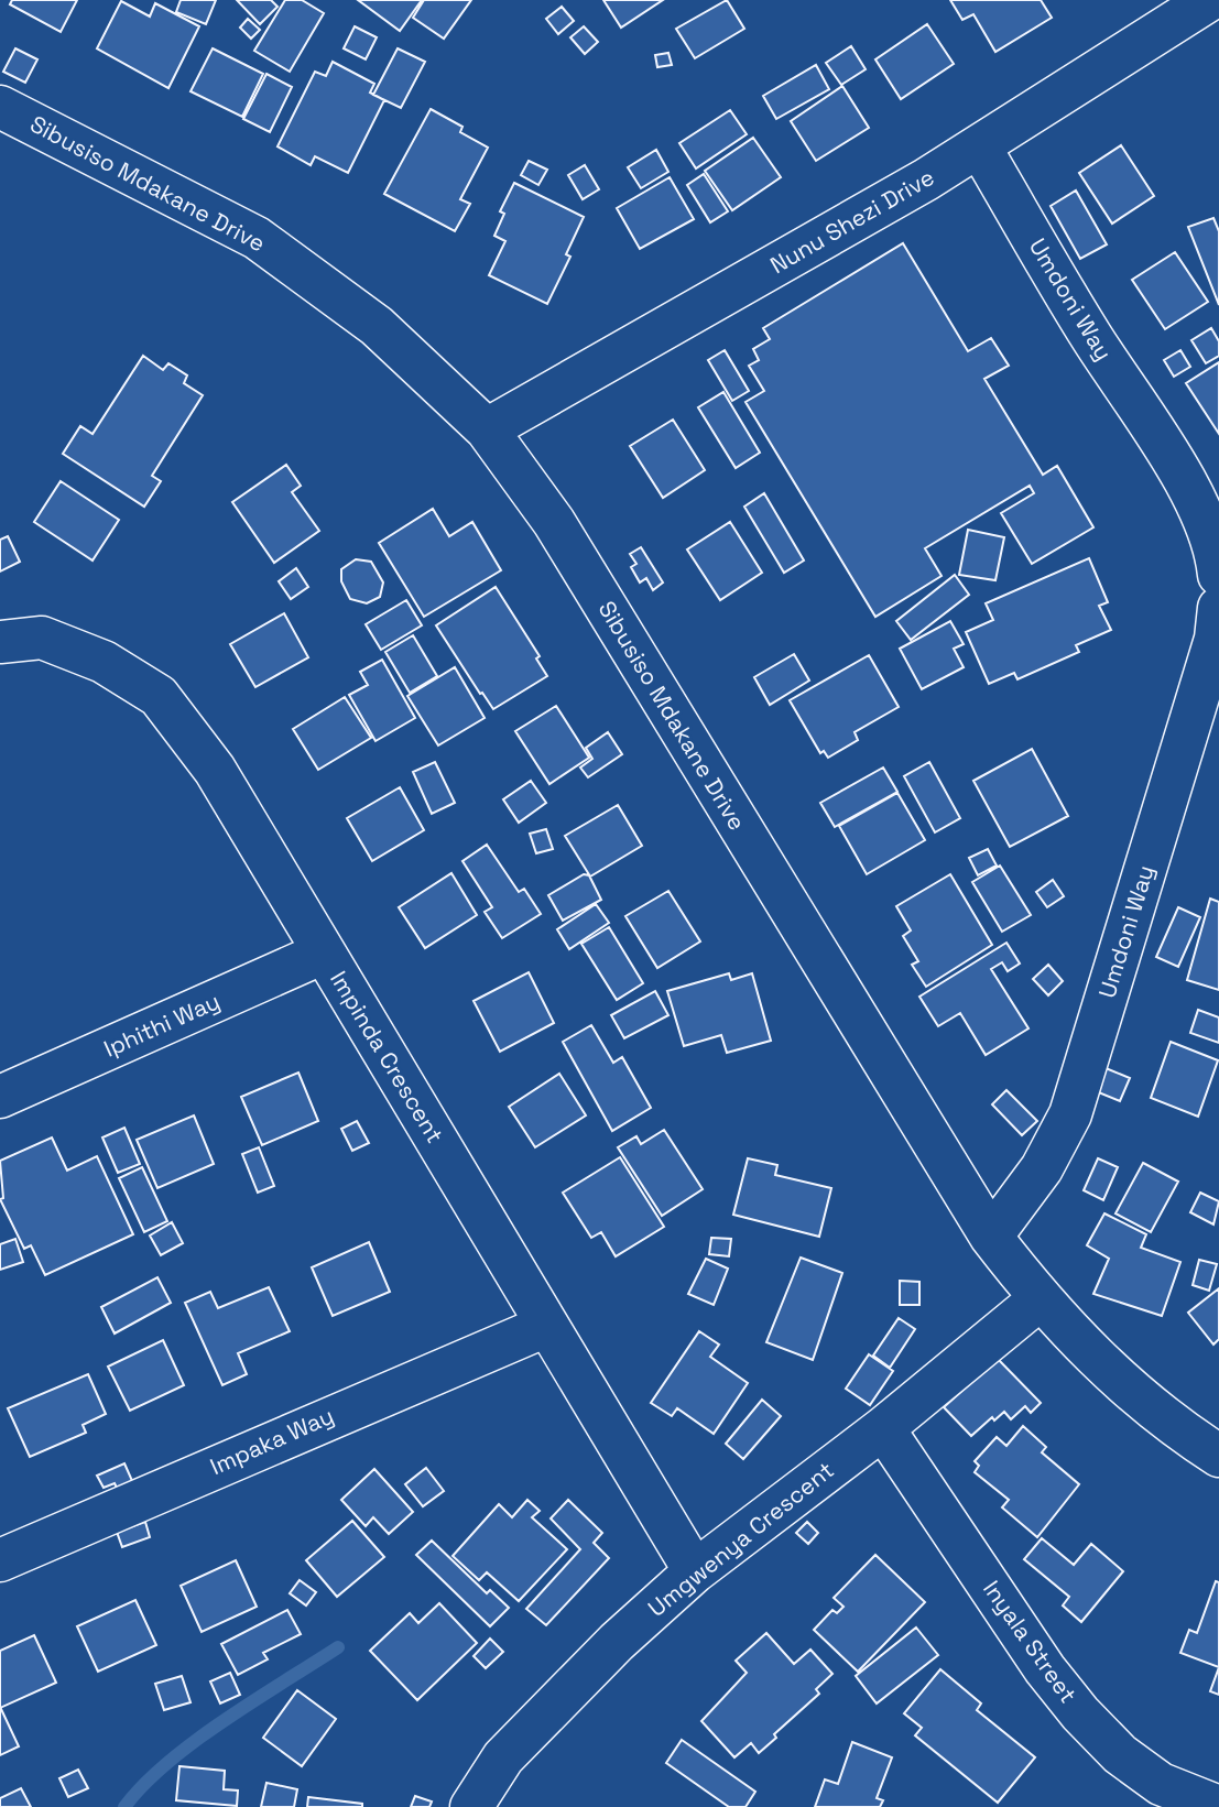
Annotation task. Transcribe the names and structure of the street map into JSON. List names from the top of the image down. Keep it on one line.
{"streets":{"street":["Sibusiso Mdakane Drive","Nunu Shezi Drive","Umdoni Way","Iphithi Way","Impinda Crescent","Impaka Way","Umgwenya Crescent","Inyala Street"]},"crossings":[["Sibusiso Mdakane Drive","Nunu Shezi Drive"],["Sibusiso Mdakane Drive","Umdoni Way"],["Sibusiso Mdakane Drive","Umgwenya Crescent"],["Nunu Shezi Drive","Umdoni Way"],["Iphithi Way","Impinda Crescent"],["Impinda Crescent","Impaka Way"],["Impinda Crescent","Umgwenya Crescent"],["Umgwenya Crescent","Inyala Street"]]}
